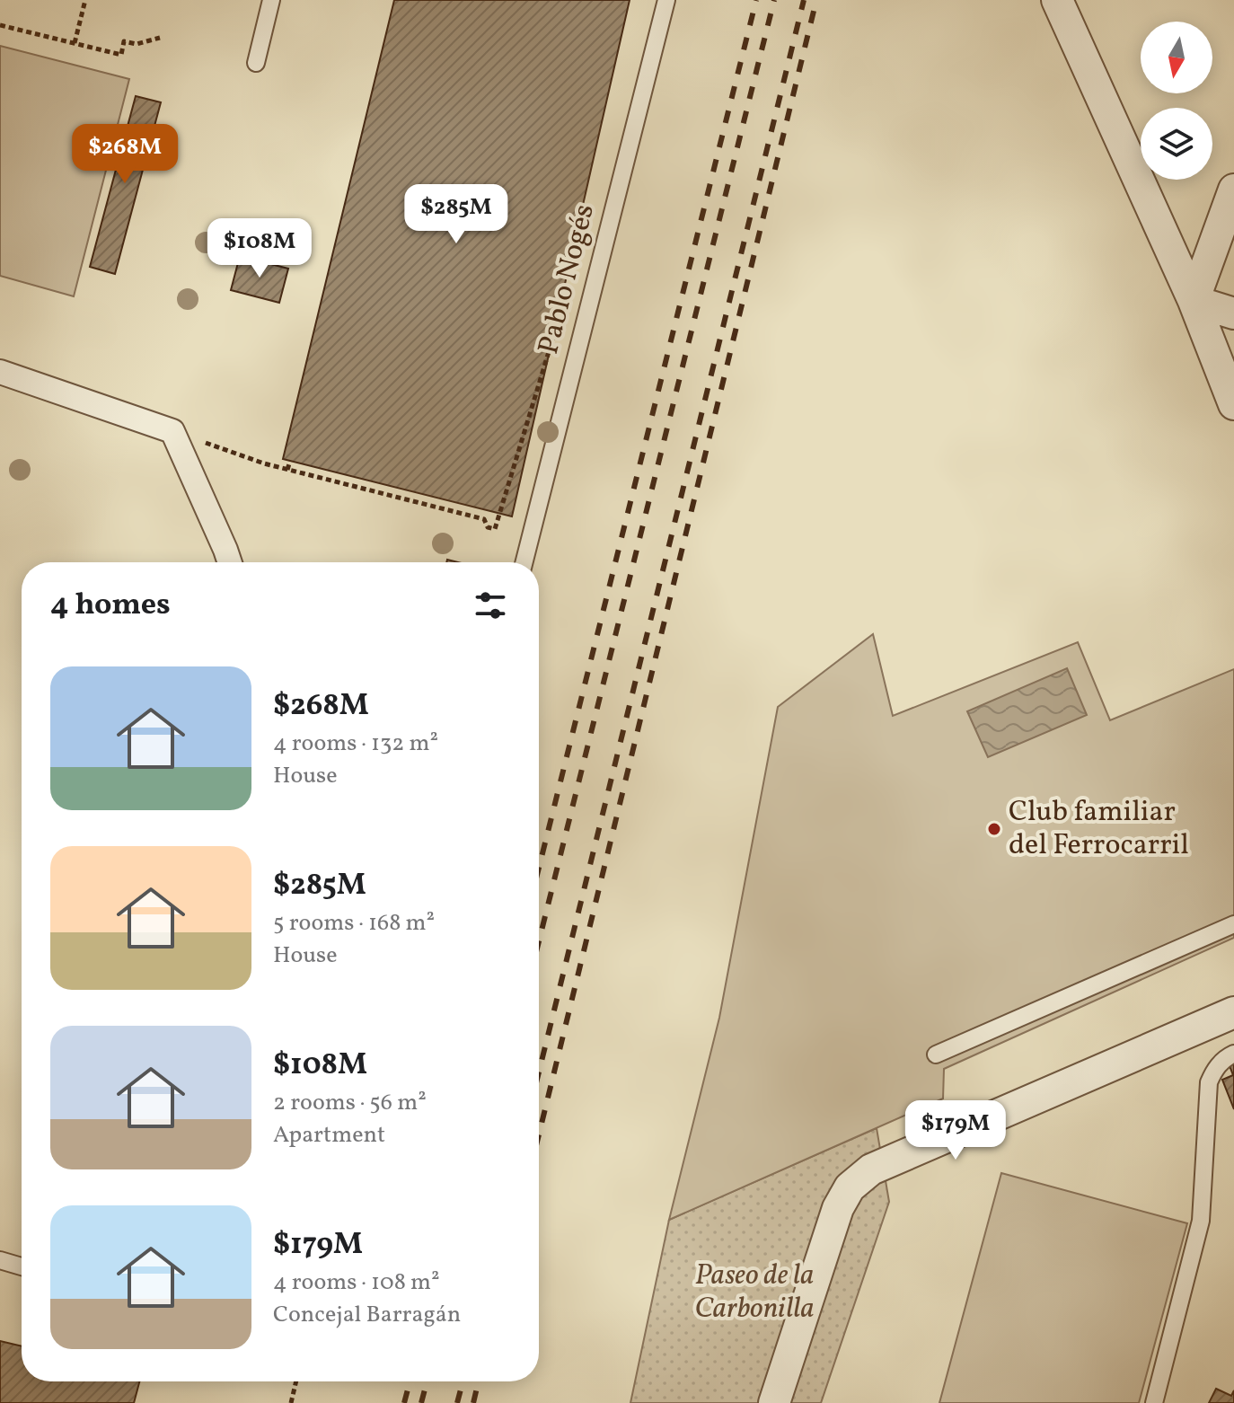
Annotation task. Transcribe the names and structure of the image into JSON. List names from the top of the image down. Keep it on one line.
{"streets":{"lane":["Pablo Nogés"]},"parks":["Paseo de la Carbonilla"],"places":["Club familiar del Ferrocarril"],"north":"bottom","page":{"price":["$268M","$285M","$108M","$179M"],"heading":"4 homes","list":[{"name":"$268M","note":"4 rooms · 132 m² · House"},{"name":"$285M","note":"5 rooms · 168 m² · House"},{"name":"$108M","note":"2 rooms · 56 m² · Apartment"},{"name":"$179M","note":"4 rooms · 108 m² · Concejal Barragán"}]}}
